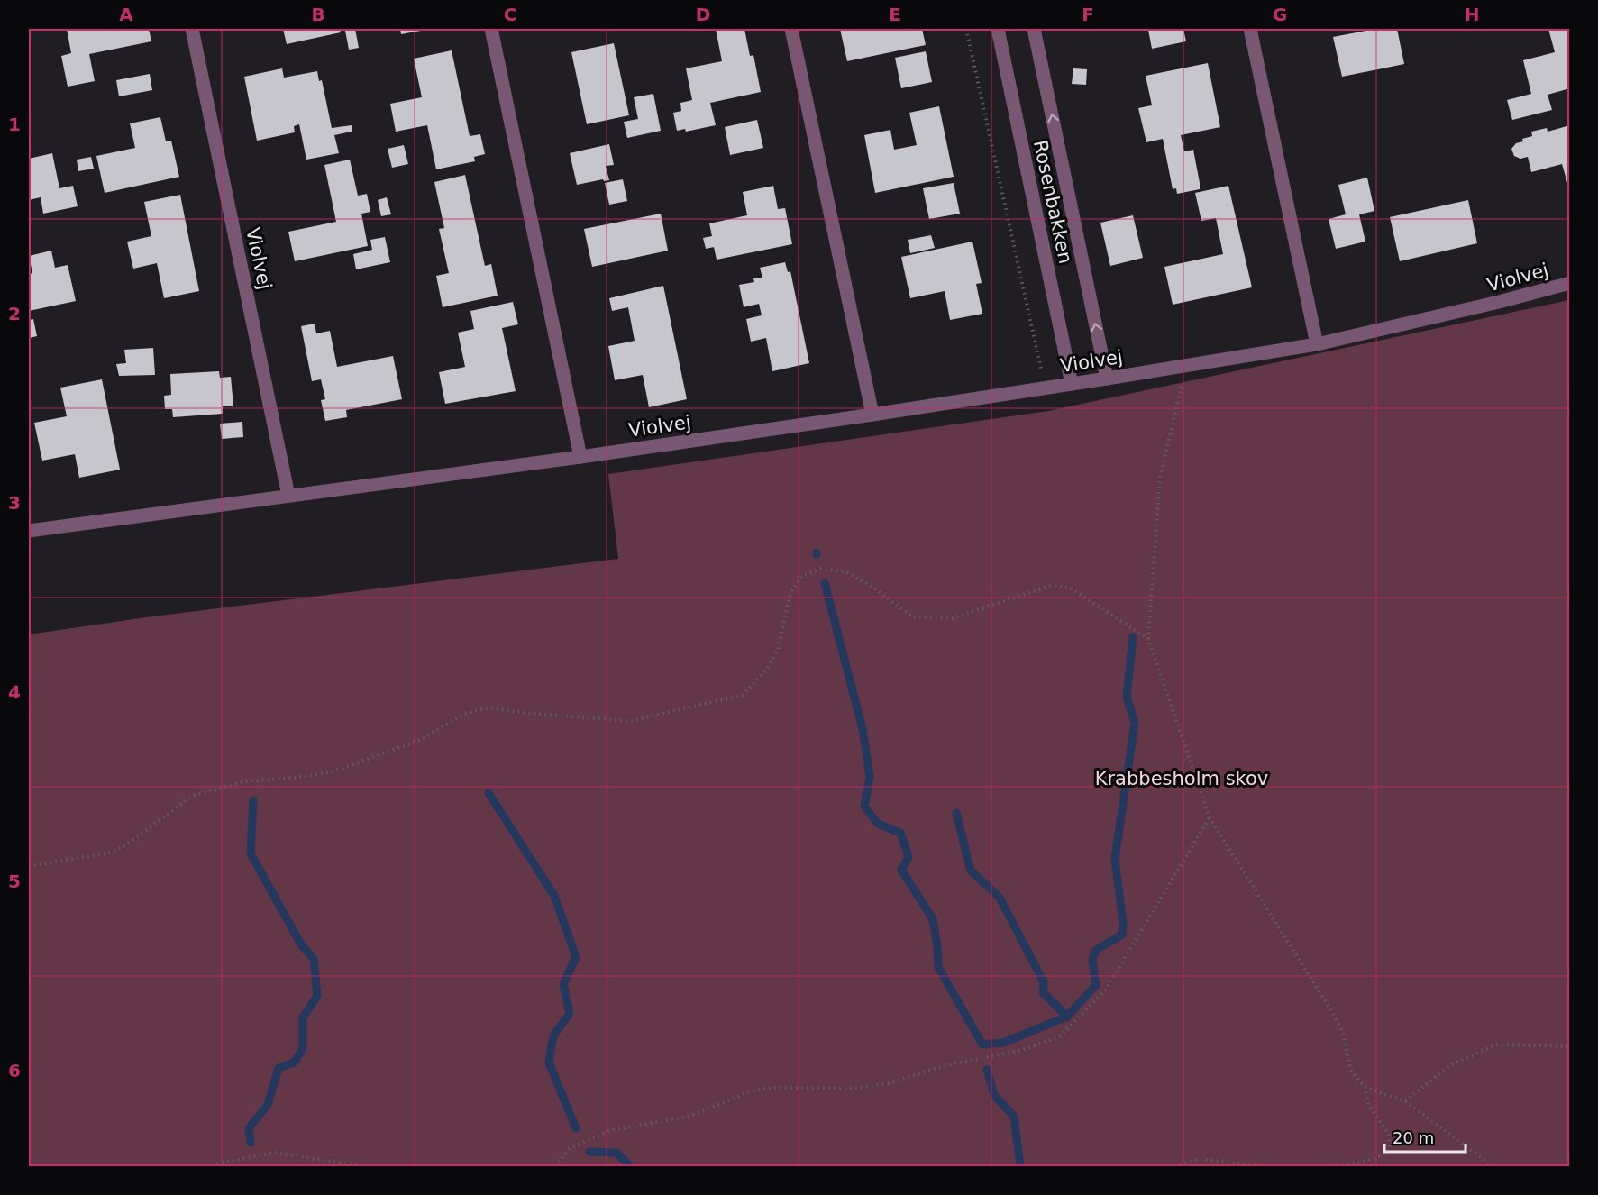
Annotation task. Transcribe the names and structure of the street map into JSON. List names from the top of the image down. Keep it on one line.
{"streets":{"street":["Rosenbakken","Violvej"]},"crossings":[["Rosenbakken","Violvej"]],"parks":["Krabbesholm skov"],"scale_bar":"20 m","grid":{"columns":["A","B","C","D","E","F","G","H"],"rows":["1","2","3","4","5","6"]}}
